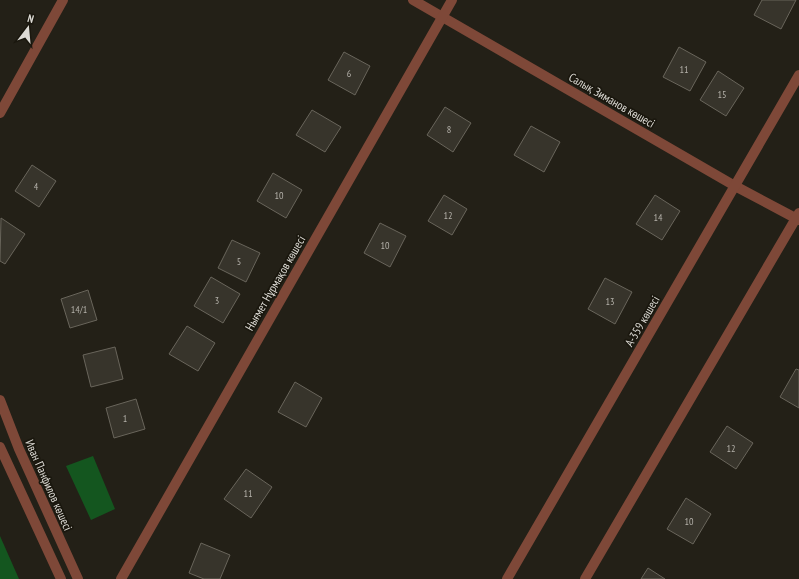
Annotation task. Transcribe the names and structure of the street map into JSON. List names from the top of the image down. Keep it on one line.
{"streets":{"street":["Салық Зиманов көшесі","Нығмет Нұрмақов көшесі","А-359 көшесі","Иван Панфилов көшесі"]},"crossings":[["Салық Зиманов көшесі","Нығмет Нұрмақов көшесі"],["Салық Зиманов көшесі","А-359 көшесі"]],"house_numbers":["11","6","15","8","4","10","12","14","10","5","3","13","14/1","1","12","11","10"],"north":"top"}
